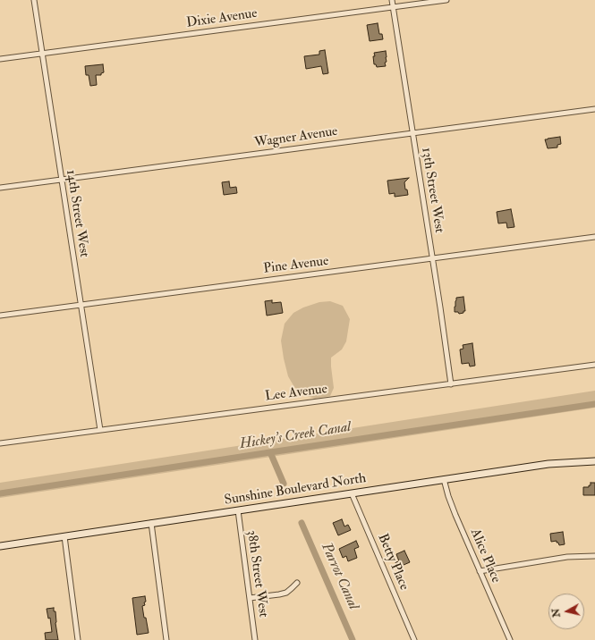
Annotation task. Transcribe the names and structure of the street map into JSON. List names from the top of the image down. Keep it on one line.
{"streets":{"street":["Dixie Avenue","Wagner Avenue","13th Street West","14th Street West","Pine Avenue","Lee Avenue","Sunshine Boulevard North","Alice Place","Betty Place","38th Street West"]},"crossings":[["Dixie Avenue","13th Street West"],["Dixie Avenue","14th Street West"],["Wagner Avenue","13th Street West"],["Wagner Avenue","14th Street West"],["13th Street West","Pine Avenue"],["13th Street West","Lee Avenue"],["14th Street West","Pine Avenue"],["14th Street West","Lee Avenue"],["Sunshine Boulevard North","Alice Place"],["Sunshine Boulevard North","Betty Place"],["Sunshine Boulevard North","38th Street West"]],"water":["Hickey's Creek Canal","Parrot Canal"],"north":"left"}
